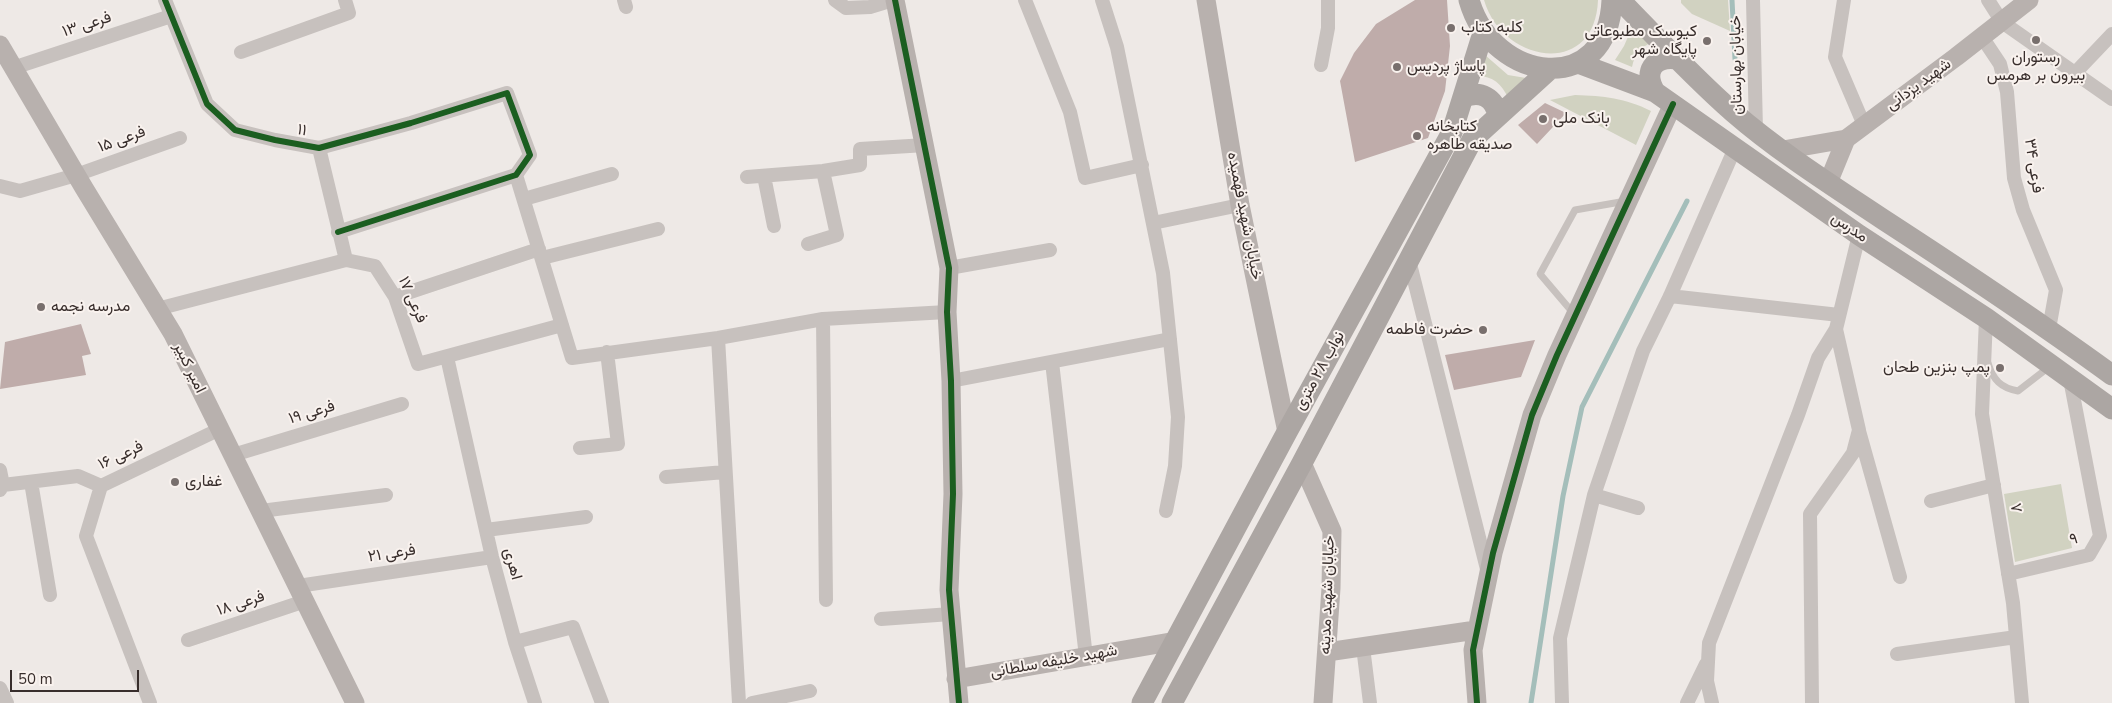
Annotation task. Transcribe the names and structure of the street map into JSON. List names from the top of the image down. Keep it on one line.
{"streets":{"main road":["مدرس","نواب ۲۸ متری"],"street":["فرعی ۱۳","خیابان بهارستان","شهید یزدانی","۱۱","فرعی ۱۵","فرعی ۳۴","خیابان شهید فهمیده","فرعی ۱۷","امیر کبیر","فرعی ۱۹","فرعی ۱۶","۷","۹","فرعی ۲۱","اهری","خیابان شهید مدینه","فرعی ۱۸","شهید خلیفه سلطانی"]},"crossings":[["فرعی ۱۳","۱۱"],["فرعی ۱۳","امیر کبیر"],["خیابان بهارستان","مدرس"],["شهید یزدانی","فرعی ۳۴"],["فرعی ۱۵","امیر کبیر"],["فرعی ۳۴","مدرس"],["خیابان شهید فهمیده","نواب ۲۸ متری"],["مدرس","۷"],["مدرس","۹"],["فرعی ۱۷","امیر کبیر"],["فرعی ۱۷","اهری"],["امیر کبیر","فرعی ۱۹"],["امیر کبیر","فرعی ۱۶"],["امیر کبیر","فرعی ۲۱"],["امیر کبیر","فرعی ۱۸"],["نواب ۲۸ متری","خیابان شهید مدینه"],["نواب ۲۸ متری","شهید خلیفه سلطانی"],["۷","۹"],["فرعی ۲۱","اهری"],["فرعی ۲۱","فرعی ۱۸"]],"places":["کلبه کتاب","رستوران بیرون بر هرمس","کیوسک مطبوعاتی پایگاه شهر","پاساژ پردیس","بانک ملی","کتابخانه صدیقه طاهره","مدرسه نجمه","حضرت فاطمه","پمپ بنزین طحان","غفاری"],"scale_bar":"50 m"}
